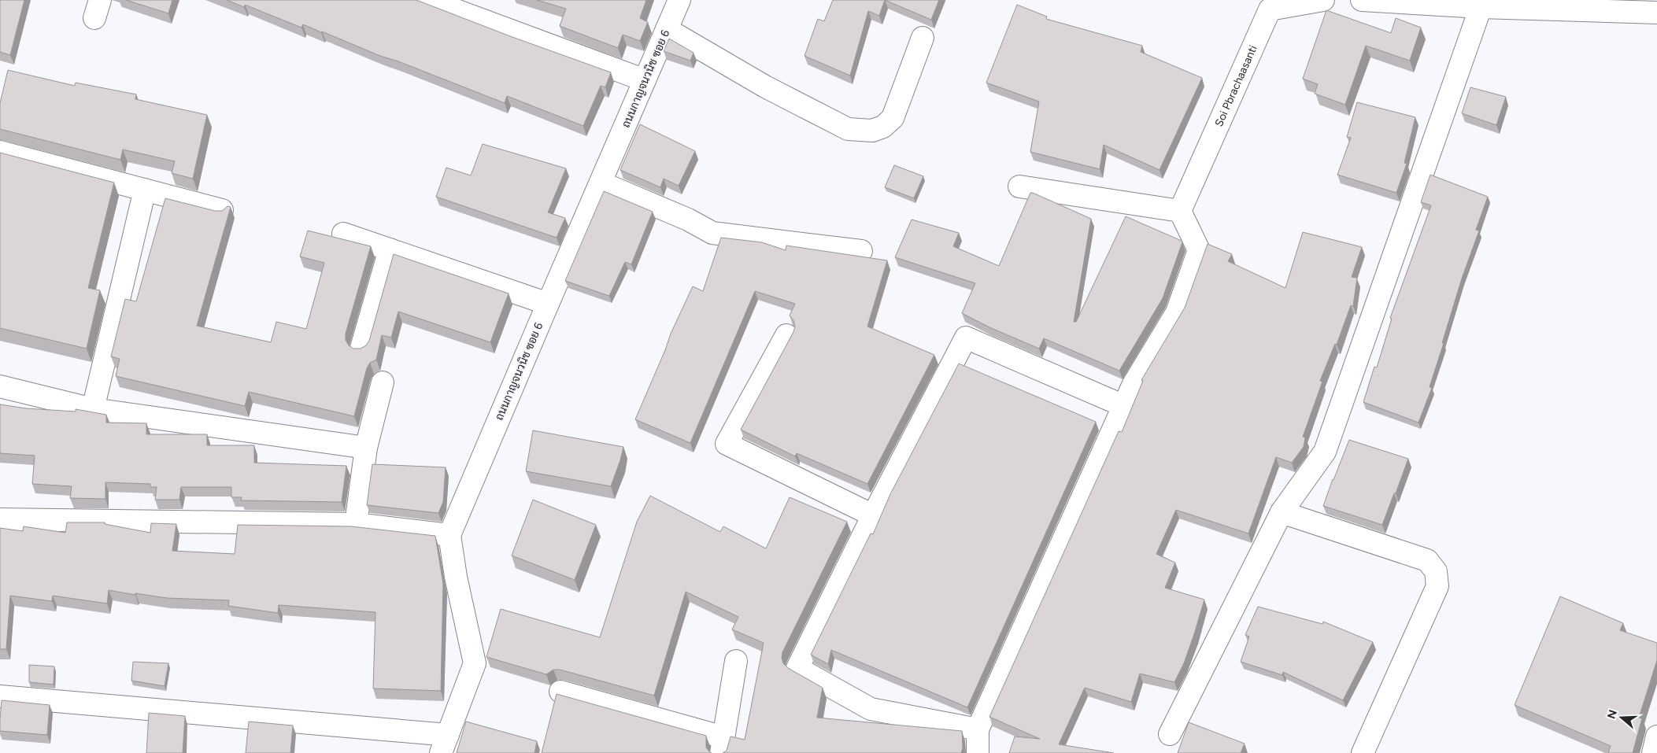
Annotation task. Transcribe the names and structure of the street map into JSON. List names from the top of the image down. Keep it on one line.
{"streets":{"street":["ถนนกาญจนวนิช ซอย 6","Soi Pbrachaasanti"]},"north":"left"}
